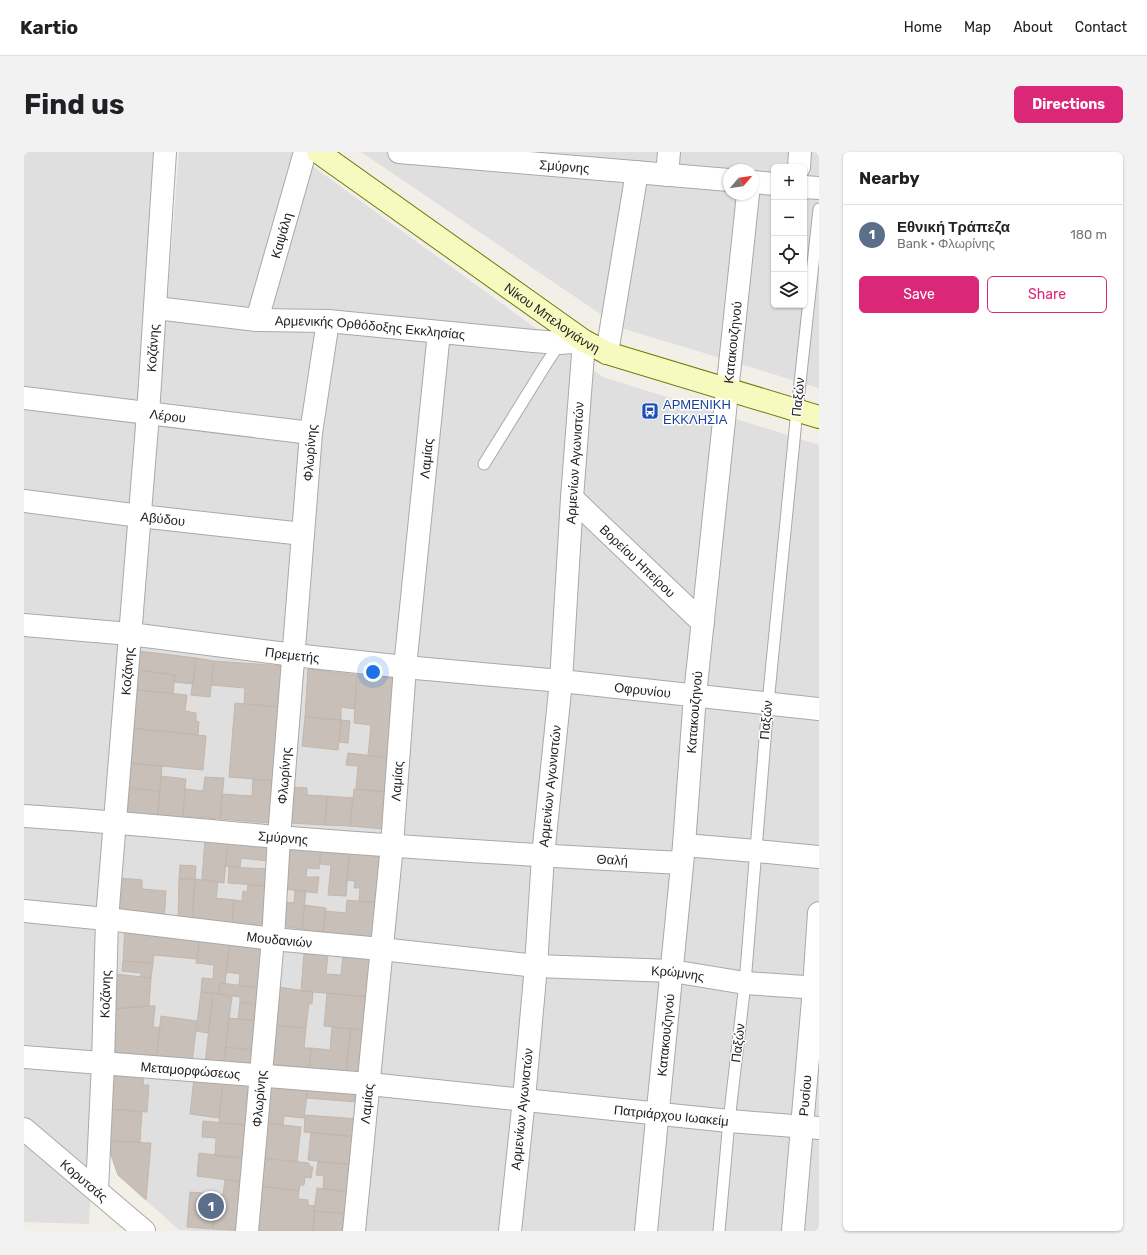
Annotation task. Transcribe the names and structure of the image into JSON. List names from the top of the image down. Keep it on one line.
{"streets":{"main road":["Νίκου Μπελογιάννη"],"street":["Σμύρνης","Καψάλη","Αρμενικής Ορθόδοξης Εκκλησίας","Κατακουζηνού","Κοζάνης","Λέρου","Φλωρίνης","Λαμίας","Αρμενίων Αγωνιστών","Αβύδου","Βορείου Ηπείρου","Πρεμετής","Οφρυνίου","Θαλή","Μουδανιών","Κρώμνης","Μεταμορφώσεως","Ρυσίου","Πατριάρχου Ιωακείμ","Κορυτσάς"],"lane":["Παξών"]},"crossings":[["Σμύρνης","Κοζάνης"],["Σμύρνης","Φλωρίνης"],["Σμύρνης","Λαμίας"],["Σμύρνης","Αρμενίων Αγωνιστών"],["Σμύρνης","Θαλή"],["Καψάλη","Αρμενικής Ορθόδοξης Εκκλησίας"],["Νίκου Μπελογιάννη","Αρμενικής Ορθόδοξης Εκκλησίας"],["Νίκου Μπελογιάννη","Κατακουζηνού"],["Νίκου Μπελογιάννη","Παξών"],["Νίκου Μπελογιάννη","Αρμενίων Αγωνιστών"],["Αρμενικής Ορθόδοξης Εκκλησίας","Κοζάνης"],["Αρμενικής Ορθόδοξης Εκκλησίας","Φλωρίνης"],["Αρμενικής Ορθόδοξης Εκκλησίας","Λαμίας"],["Αρμενικής Ορθόδοξης Εκκλησίας","Αρμενίων Αγωνιστών"],["Κατακουζηνού","Βορείου Ηπείρου"],["Κατακουζηνού","Οφρυνίου"],["Κατακουζηνού","Θαλή"],["Κατακουζηνού","Κρώμνης"],["Κατακουζηνού","Πατριάρχου Ιωακείμ"],["Κοζάνης","Λέρου"],["Κοζάνης","Αβύδου"],["Κοζάνης","Πρεμετής"],["Κοζάνης","Μουδανιών"],["Κοζάνης","Μεταμορφώσεως"],["Κοζάνης","Κορυτσάς"],["Παξών","Οφρυνίου"],["Παξών","Θαλή"],["Παξών","Κρώμνης"],["Παξών","Πατριάρχου Ιωακείμ"],["Λέρου","Φλωρίνης"],["Φλωρίνης","Αβύδου"],["Φλωρίνης","Πρεμετής"],["Φλωρίνης","Μουδανιών"],["Φλωρίνης","Μεταμορφώσεως"],["Λαμίας","Πρεμετής"],["Λαμίας","Μουδανιών"],["Λαμίας","Μεταμορφώσεως"],["Αρμενίων Αγωνιστών","Βορείου Ηπείρου"],["Αρμενίων Αγωνιστών","Πρεμετής"],["Αρμενίων Αγωνιστών","Οφρυνίου"],["Αρμενίων Αγωνιστών","Θαλή"],["Αρμενίων Αγωνιστών","Μουδανιών"],["Αρμενίων Αγωνιστών","Κρώμνης"],["Αρμενίων Αγωνιστών","Μεταμορφώσεως"],["Αρμενίων Αγωνιστών","Πατριάρχου Ιωακείμ"],["Πρεμετής","Οφρυνίου"],["Μουδανιών","Κρώμνης"],["Κρώμνης","Ρυσίου"],["Μεταμορφώσεως","Πατριάρχου Ιωακείμ"],["Ρυσίου","Πατριάρχου Ιωακείμ"]],"places":{"bus stop":["ΑΡΜΕΝΙΚΗ ΕΚΚΛΗΣΙΑ"]},"north":"top right","page":{"header":"Kartio","nav":["Home","Map","About","Contact"],"buttons":["Directions",["Save","Share"]],"title":"Find us","heading":"Nearby","map_buttons":["+","−"],"list":[{"mark":"1","name":"Εθνική Τράπεζα","note":"Bank · Φλωρίνης","value":"180 m"}],"pins":"1"}}
